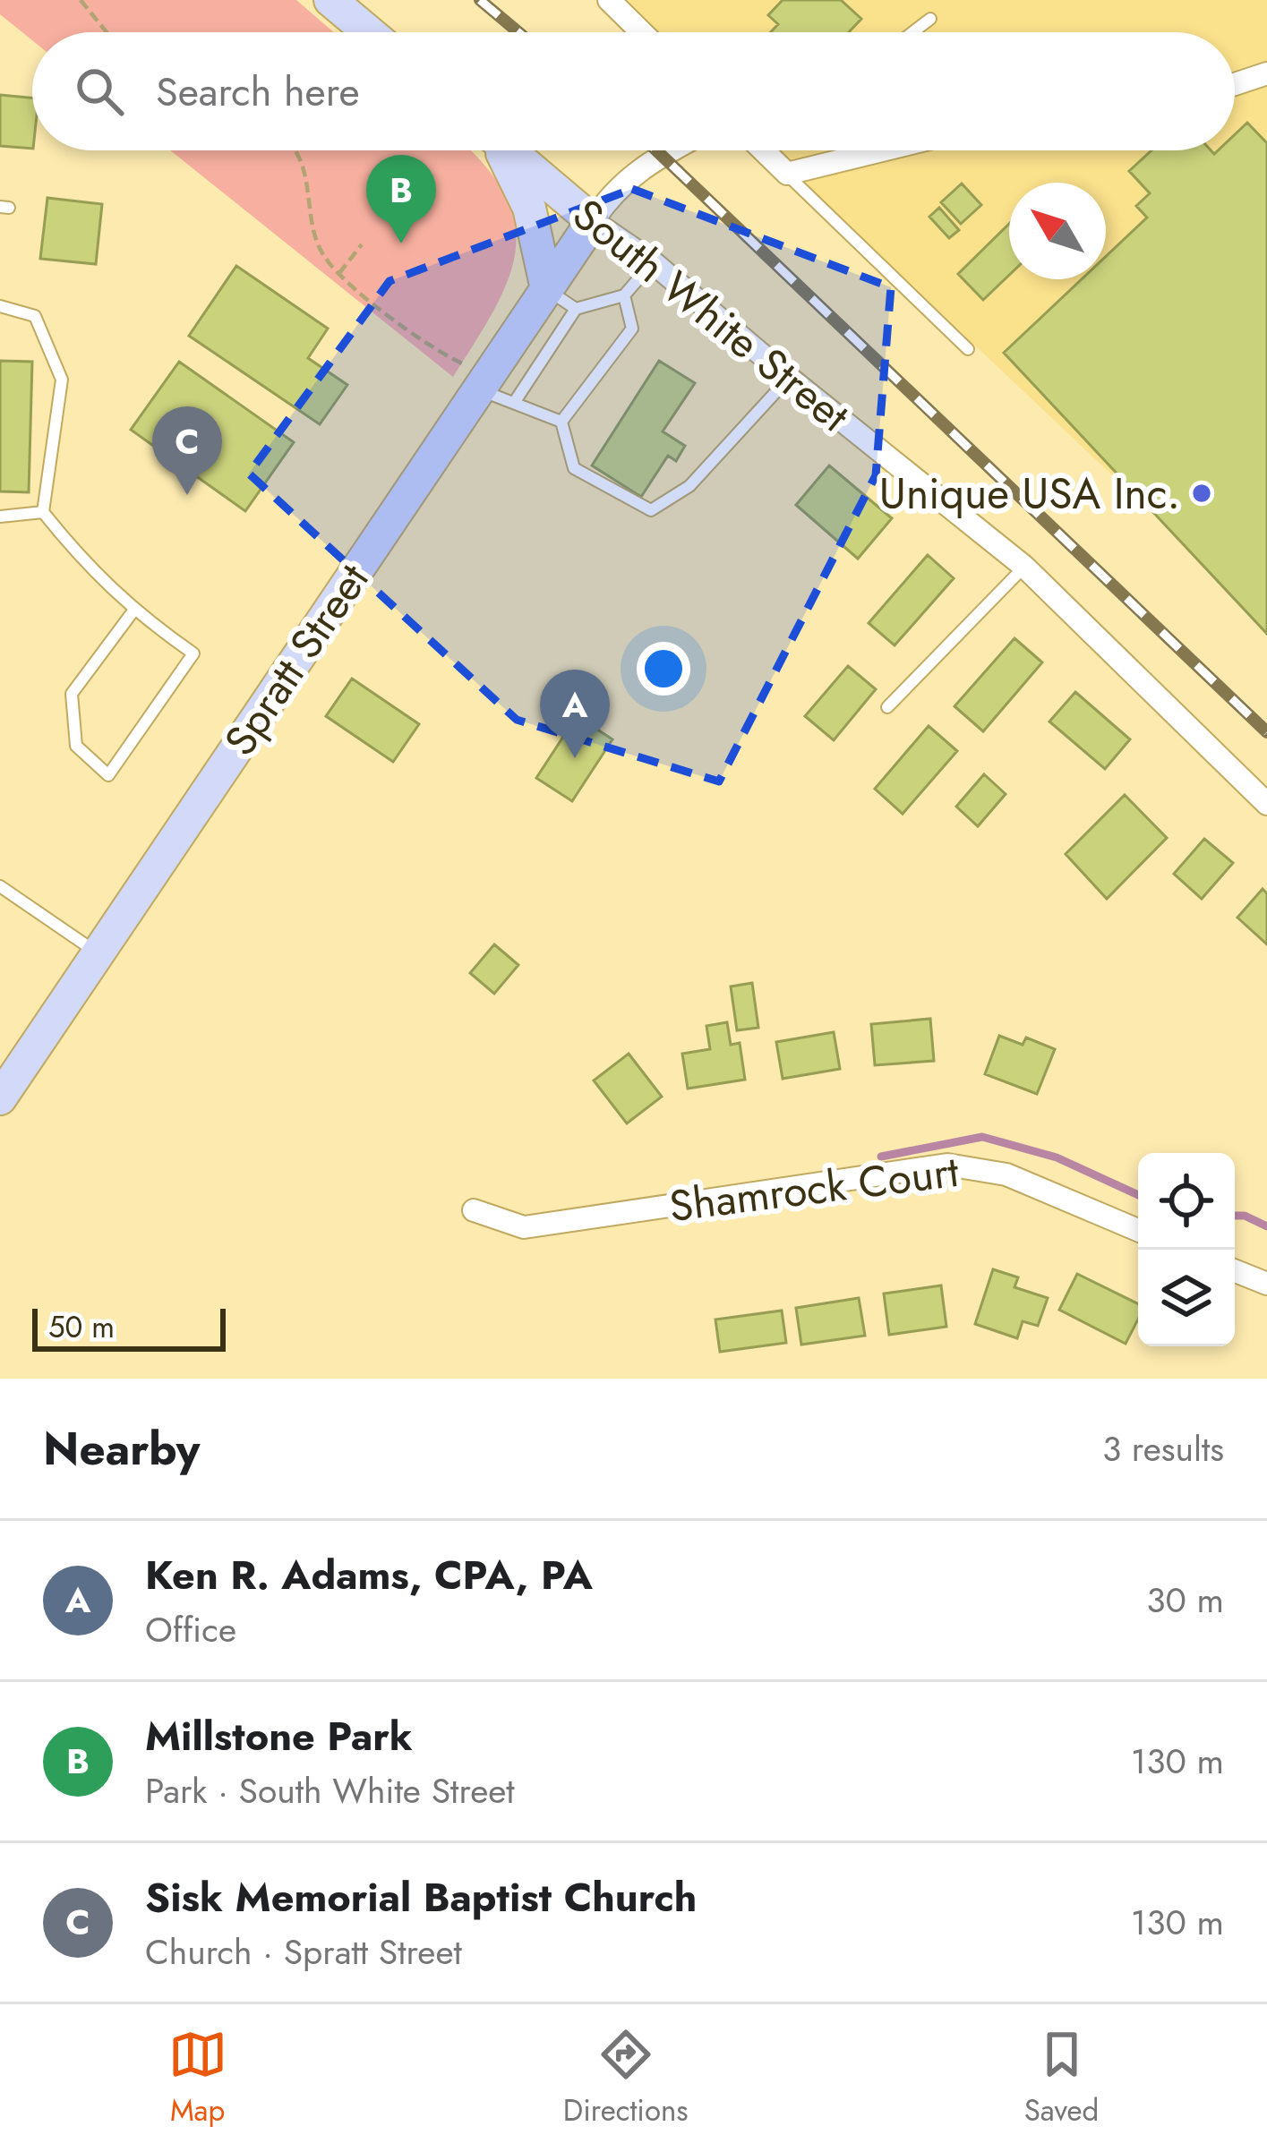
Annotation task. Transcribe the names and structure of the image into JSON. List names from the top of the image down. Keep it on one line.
{"streets":{"main road":["South White Street","Spratt Street"],"street":["Shamrock Court"]},"crossings":[["South White Street","Spratt Street"]],"places":["Unique USA Inc."],"scale_bar":"50 m","north":"top left","page":{"search":"Search here","pins":["B","C","A"],"scale":"50 m","heading":["Nearby","3 results"],"list":[{"mark":"A","name":"Ken R. Adams, CPA, PA","note":"Office","value":"30 m"},{"mark":"B","name":"Millstone Park","note":"Park · South White Street","value":"130 m"},{"mark":"C","name":"Sisk Memorial Baptist Church","note":"Church · Spratt Street","value":"130 m"}],"nav":["Map","Directions","Saved"]}}
